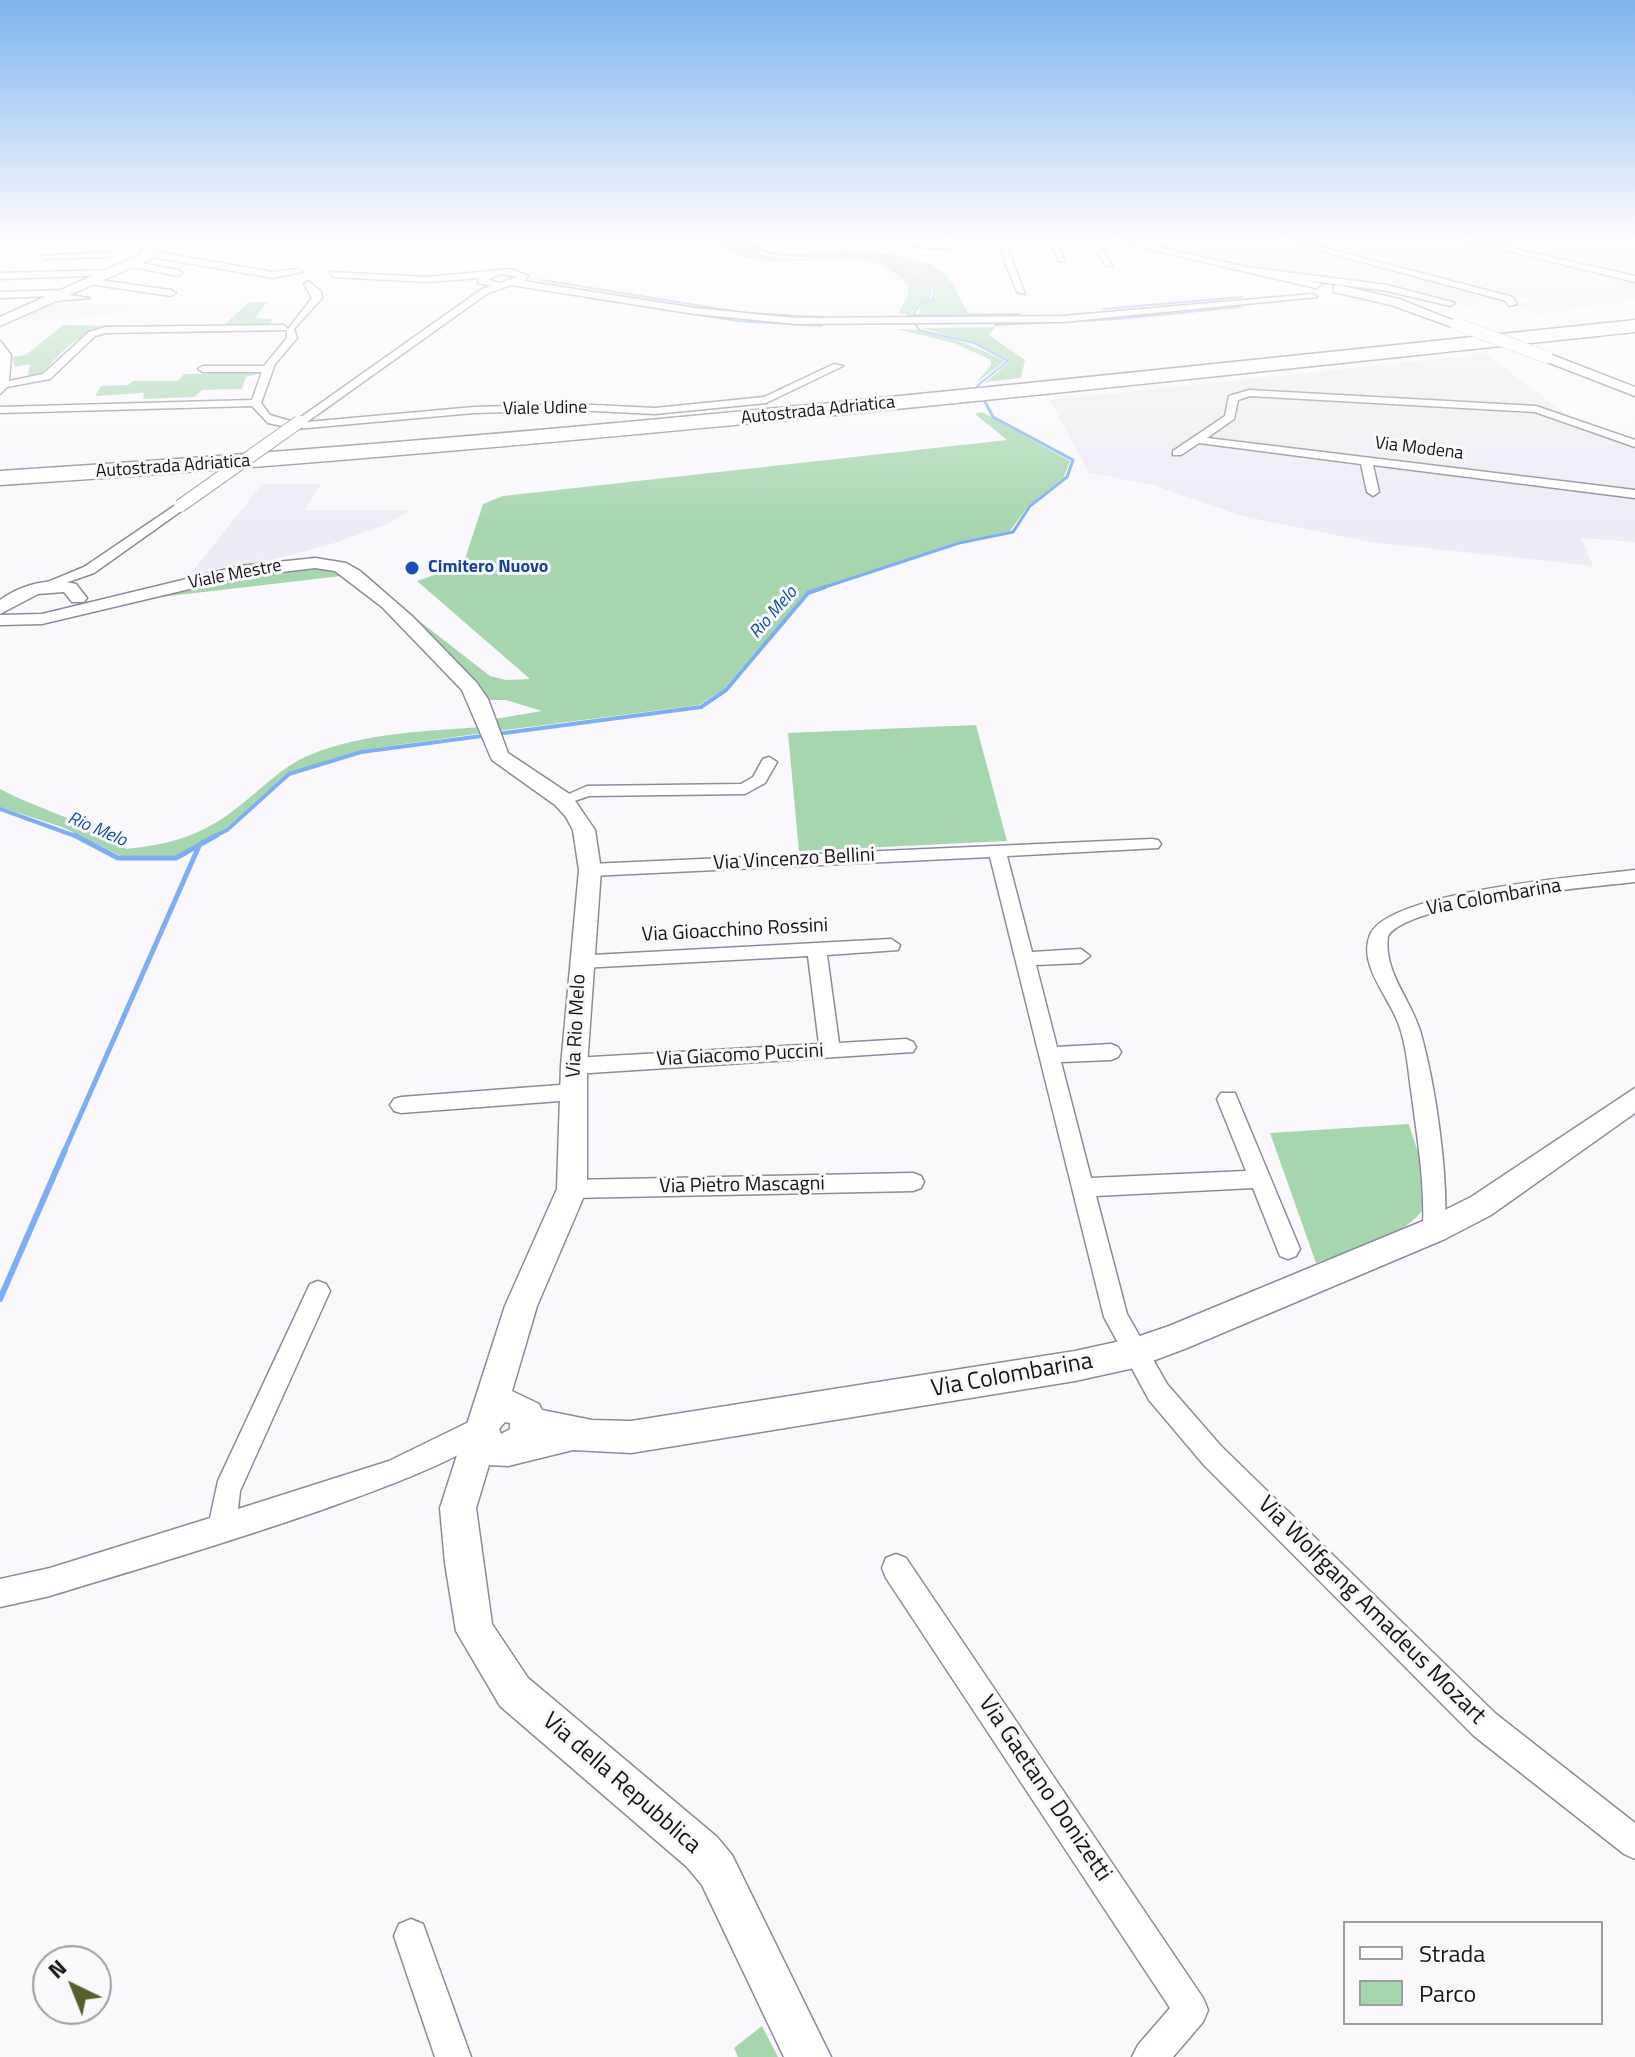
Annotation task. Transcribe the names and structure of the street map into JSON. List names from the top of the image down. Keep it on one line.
{"streets":{"highway":["Autostrada Adriatica"],"street":["Viale Udine","Via Modena","Viale Mestre","Via Vincenzo Bellini","Via Colombarina","Via Gioacchino Rossini","Via Rio Melo","Via Giacomo Puccini","Via Pietro Mascagni","Via Wolfgang Amadeus Mozart","Via della Repubblica","Via Gaetano Donizetti"]},"crossings":[["Viale Mestre","Via Rio Melo"],["Via Vincenzo Bellini","Via Rio Melo"],["Via Colombarina","Via Rio Melo"],["Via Colombarina","Via Wolfgang Amadeus Mozart"],["Via Colombarina","Via della Repubblica"],["Via Gioacchino Rossini","Via Rio Melo"],["Via Rio Melo","Via Giacomo Puccini"],["Via Rio Melo","Via Pietro Mascagni"],["Via Rio Melo","Via della Repubblica"]],"water":["Rio Melo"],"places":["Cimitero Nuovo"],"legend":["Strada","Parco"],"north":"top left"}
